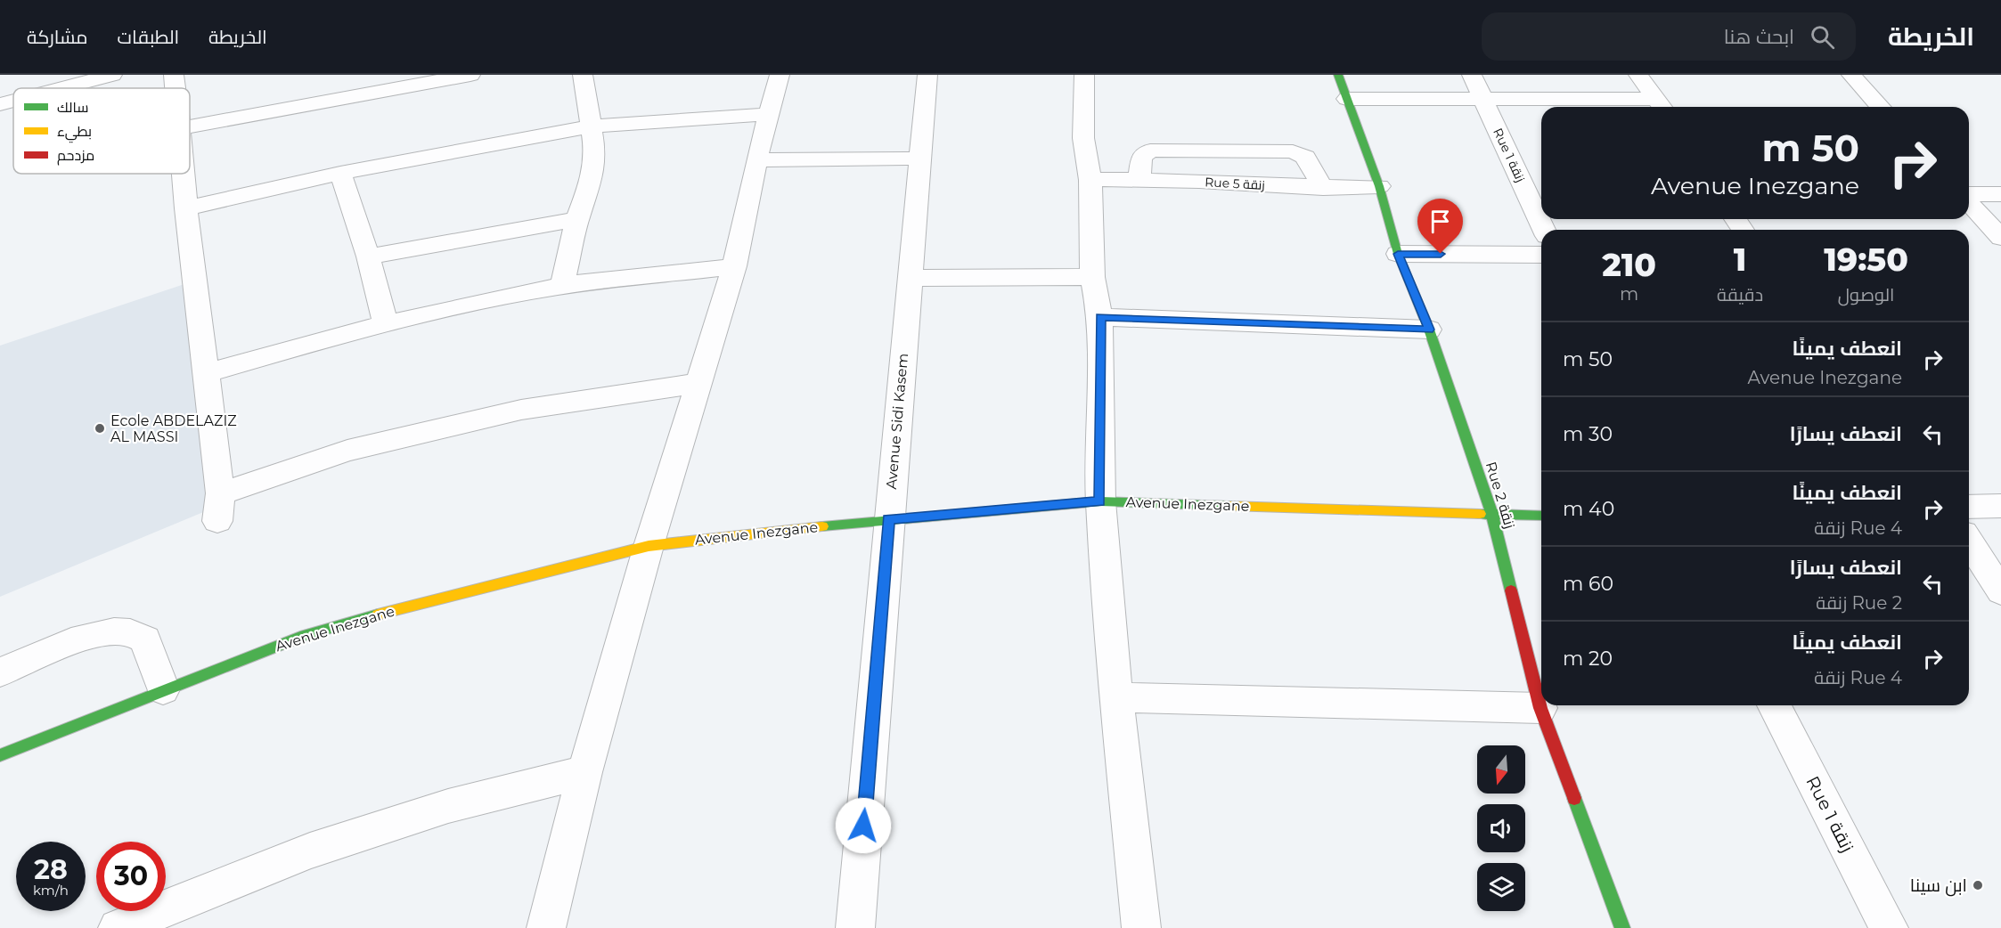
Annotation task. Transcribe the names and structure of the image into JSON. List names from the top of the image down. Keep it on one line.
{"streets":{"street":["Rue 1 زنقة","Rue 5 زنقة","Avenue Sidi Kasem","Rue 2 زنقة","Avenue Inezgane"]},"crossings":[["Rue 5 زنقة","Rue 2 زنقة"],["Avenue Sidi Kasem","Avenue Inezgane"],["Rue 2 زنقة","Avenue Inezgane"]],"places":["Ecole ABDELAZIZ AL MASSI","ابن سينا"],"legend":["سالك","بطيء","مزدحم"],"north":"bottom","page":{"header":"الخريطة","search":"ابحث هنا","nav":["الخريطة","الطبقات","مشاركة"],"turn":["50 m","Avenue Inezgane"],"eta":["19:50","الوصول","1","دقيقة","210","m"],"list":[{"name":"انعطف يمينًا","note":"Avenue Inezgane","value":"50 m"},{"name":"انعطف يسارًا","value":"30 m"},{"name":"انعطف يمينًا","note":"Rue 4 زنقة","value":"40 m"},{"name":"انعطف يسارًا","note":"Rue 2 زنقة","value":"60 m"},{"name":"انعطف يمينًا","note":"Rue 4 زنقة","value":"20 m"}],"speed":"28 km/h","limit":"30"}}
